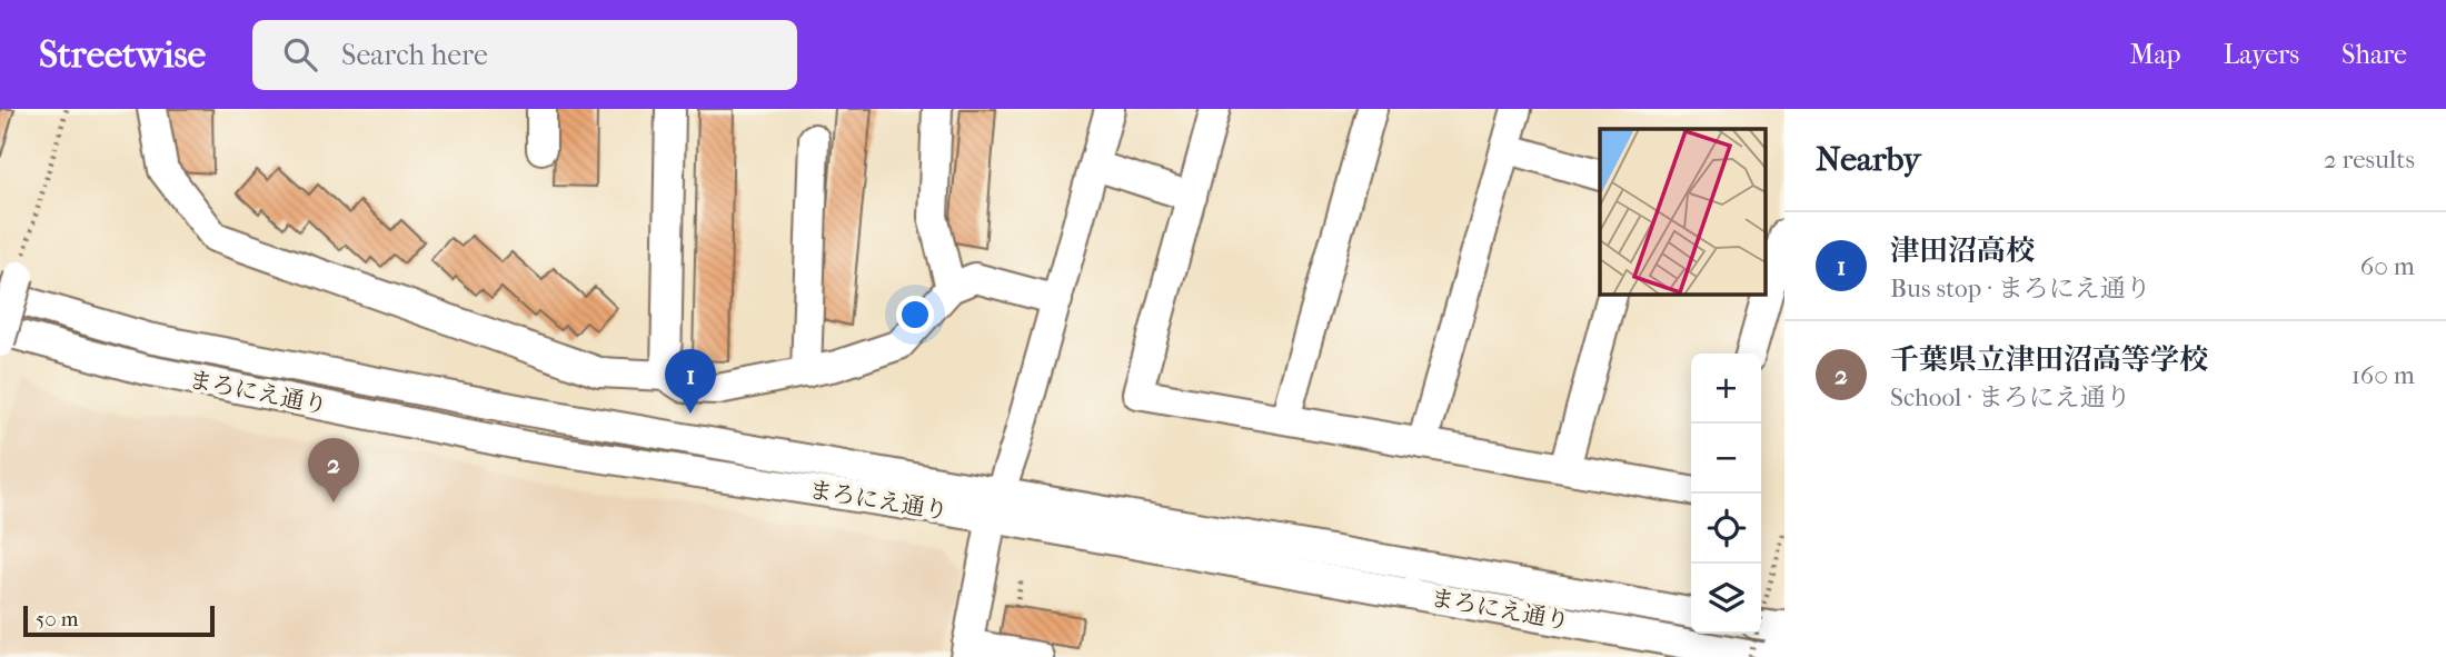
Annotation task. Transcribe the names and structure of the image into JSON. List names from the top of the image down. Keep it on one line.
{"streets":{"street":["まろにえ通り"]},"scale_bar":"50 m","page":{"header":"Streetwise","search":"Search here","nav":["Map","Layers","Share"],"heading":["Nearby","2 results"],"list":[{"mark":"1","name":"津田沼高校","note":"Bus stop · まろにえ通り","value":"60 m"},{"mark":"2","name":"千葉県立津田沼高等学校","note":"School · まろにえ通り","value":"160 m"}],"pins":["1","2"],"map_buttons":["+","−"],"scale":"50 m"}}
